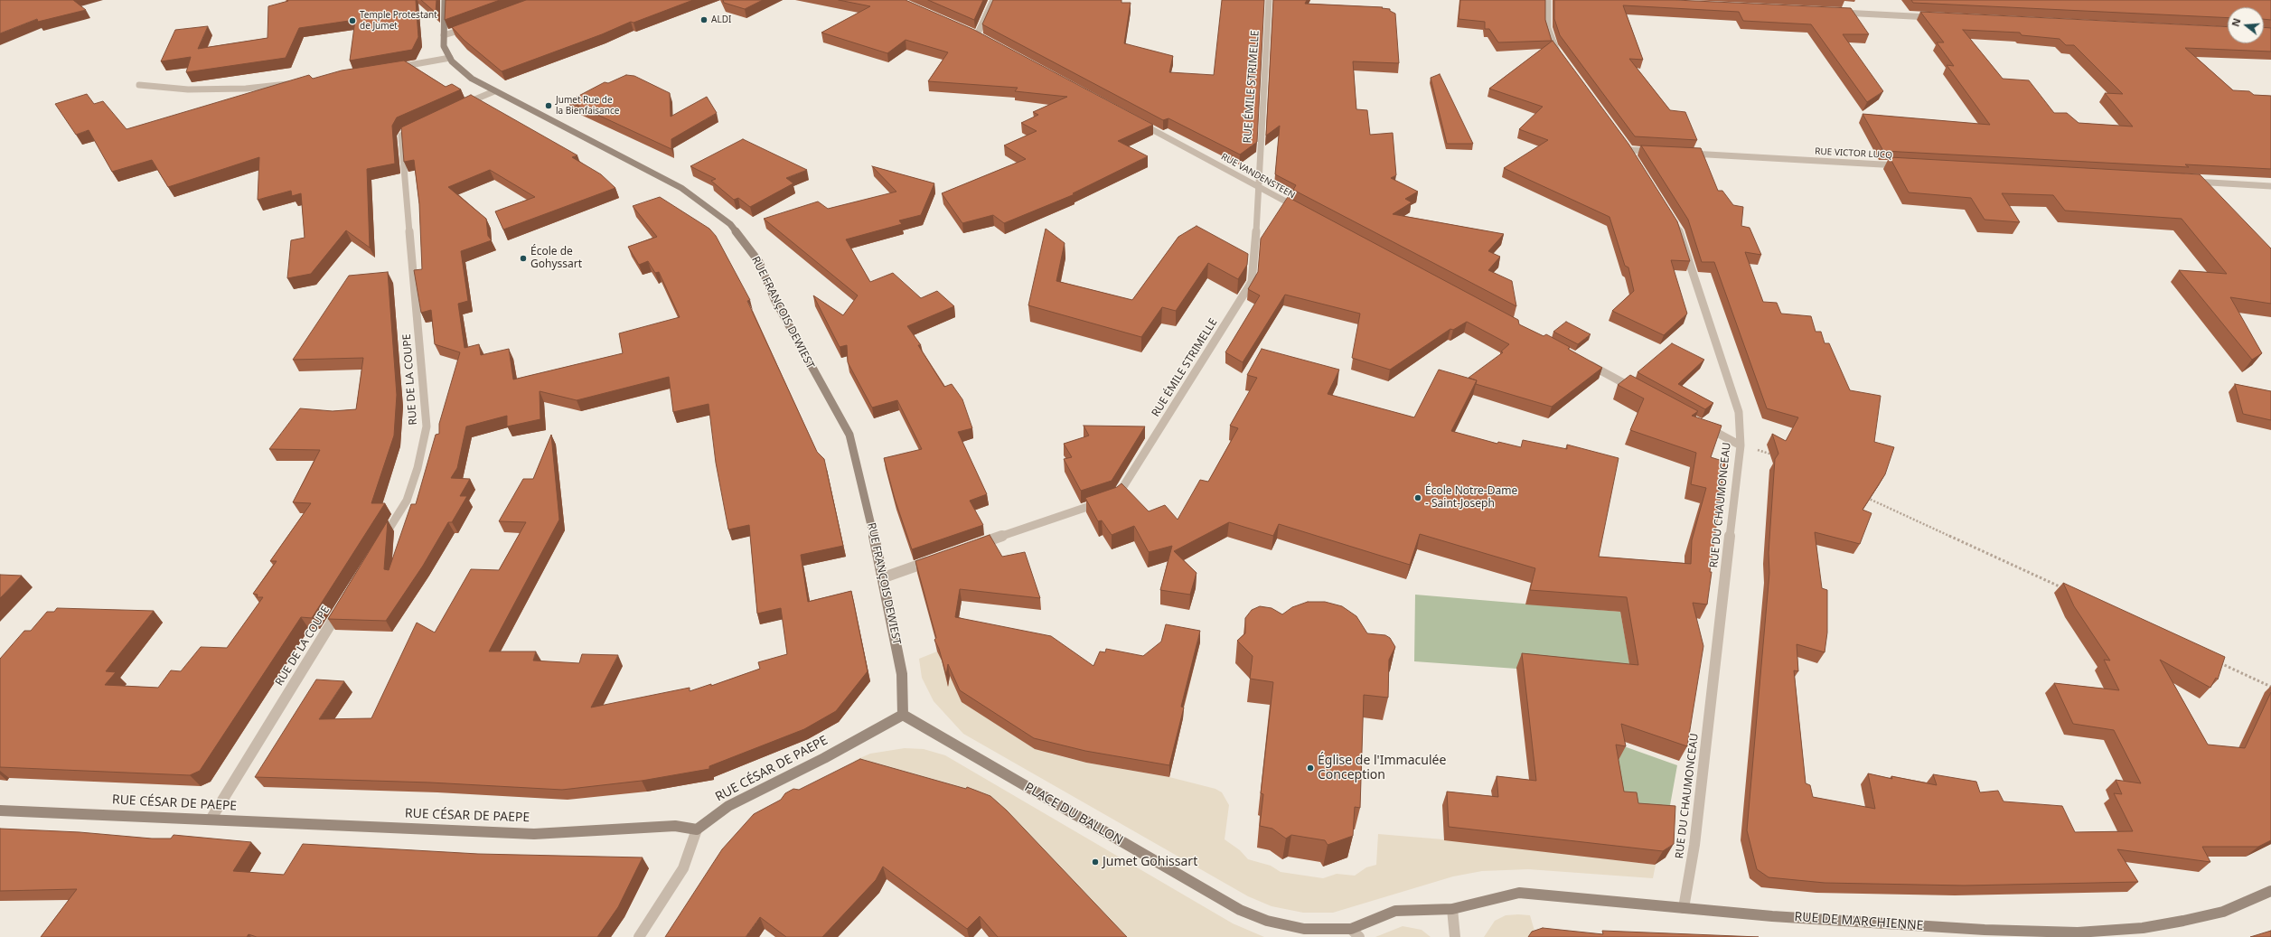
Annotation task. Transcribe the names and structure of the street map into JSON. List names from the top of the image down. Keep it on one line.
{"streets":{"street":["RUE ÉMILE STRIMELLE","RUE VICTOR LUCQ","RUE VANDENSTEEN","RUE FRANÇOIS DEWIEST","RUE DE LA COUPE","RUE DU CHAUMONCEAU","RUE CÉSAR DE PAEPE","PLACE DU BALLON","RUE DE MARCHIENNE"]},"crossings":[["RUE ÉMILE STRIMELLE","RUE VANDENSTEEN"],["RUE FRANÇOIS DEWIEST","RUE CÉSAR DE PAEPE"],["RUE FRANÇOIS DEWIEST","PLACE DU BALLON"],["RUE DE LA COUPE","RUE CÉSAR DE PAEPE"],["RUE DU CHAUMONCEAU","RUE DE MARCHIENNE"],["RUE CÉSAR DE PAEPE","PLACE DU BALLON"],["PLACE DU BALLON","RUE DE MARCHIENNE"]],"places":["ALDI","Temple Protestant de Jumet","Jumet Rue de la Bienfaisance","École de Gohyssart","École Notre-Dame - Saint-Joseph","Église de l'Immaculée Conception","Jumet Gohissart"],"north":"left"}
